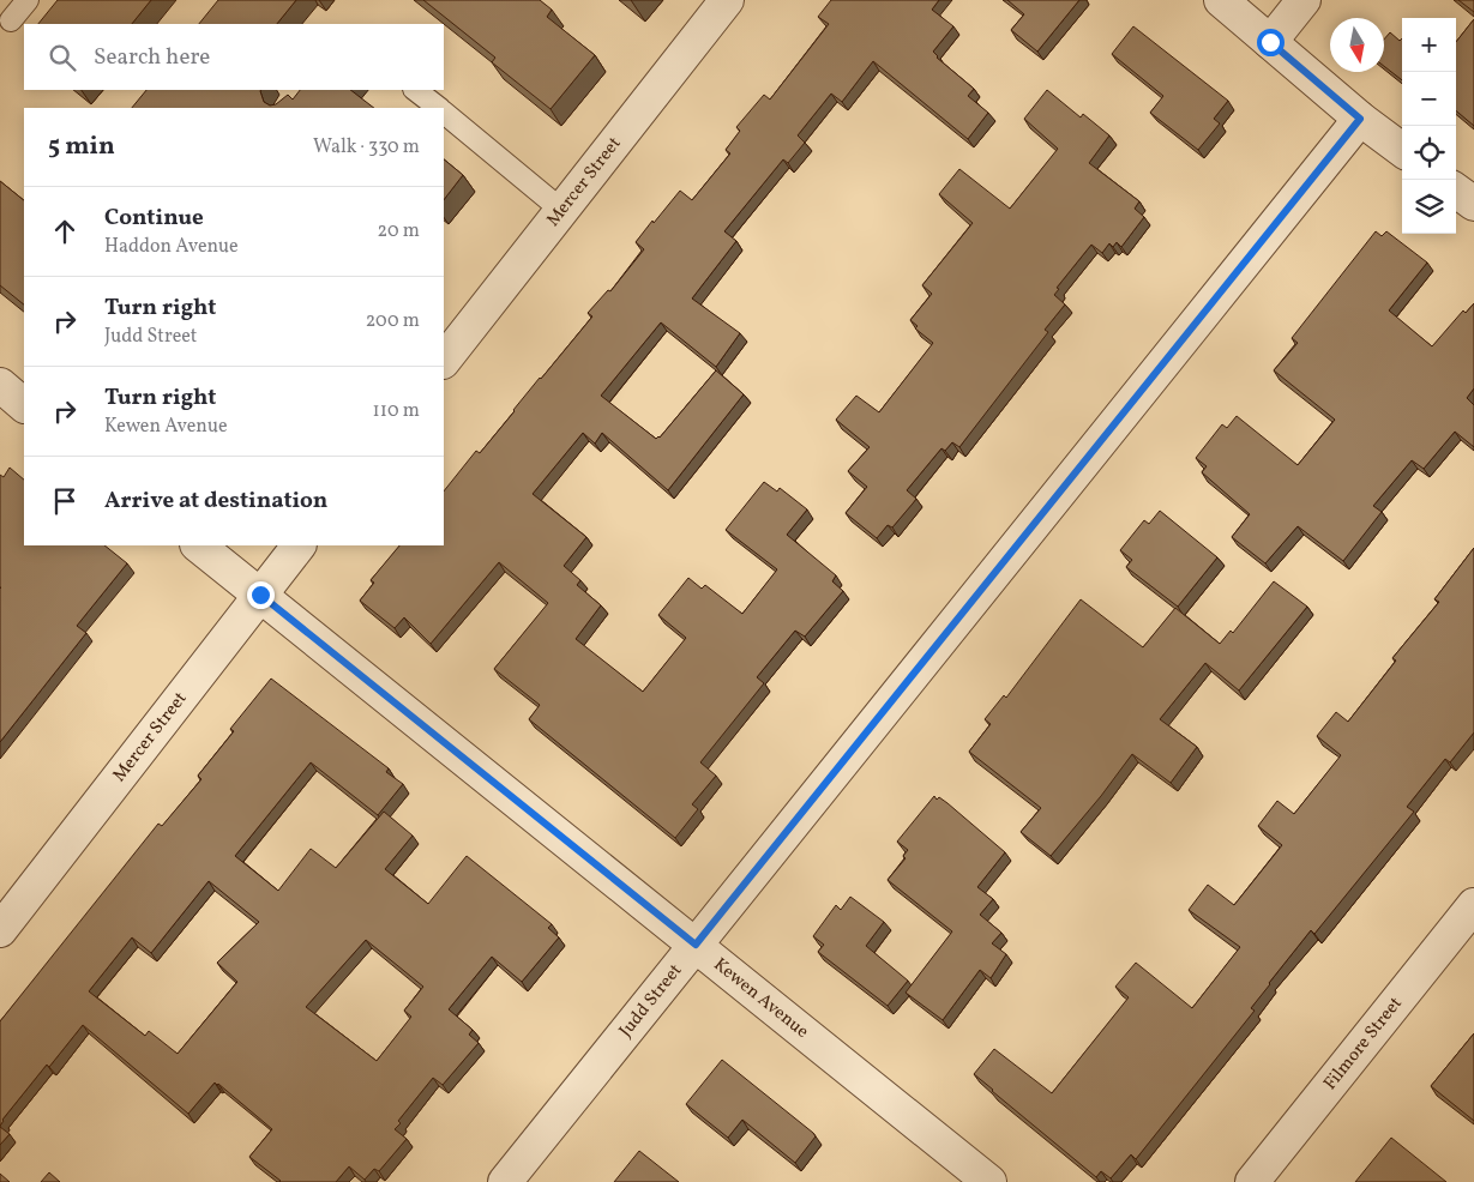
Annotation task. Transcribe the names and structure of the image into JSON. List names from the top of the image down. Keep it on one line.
{"streets":{"street":["Mercer Street","Kewen Avenue","Judd Street","Filmore Street"]},"crossings":[["Mercer Street","Kewen Avenue"],["Kewen Avenue","Judd Street"]],"north":"bottom","page":{"map_buttons":["+","−"],"search":"Search here","heading":["5 min","Walk · 330 m"],"list":[["Continue","Haddon Avenue","20 m"],["Turn right","Judd Street","200 m"],["Turn right","Kewen Avenue","110 m"],"Arrive at destination"]}}
